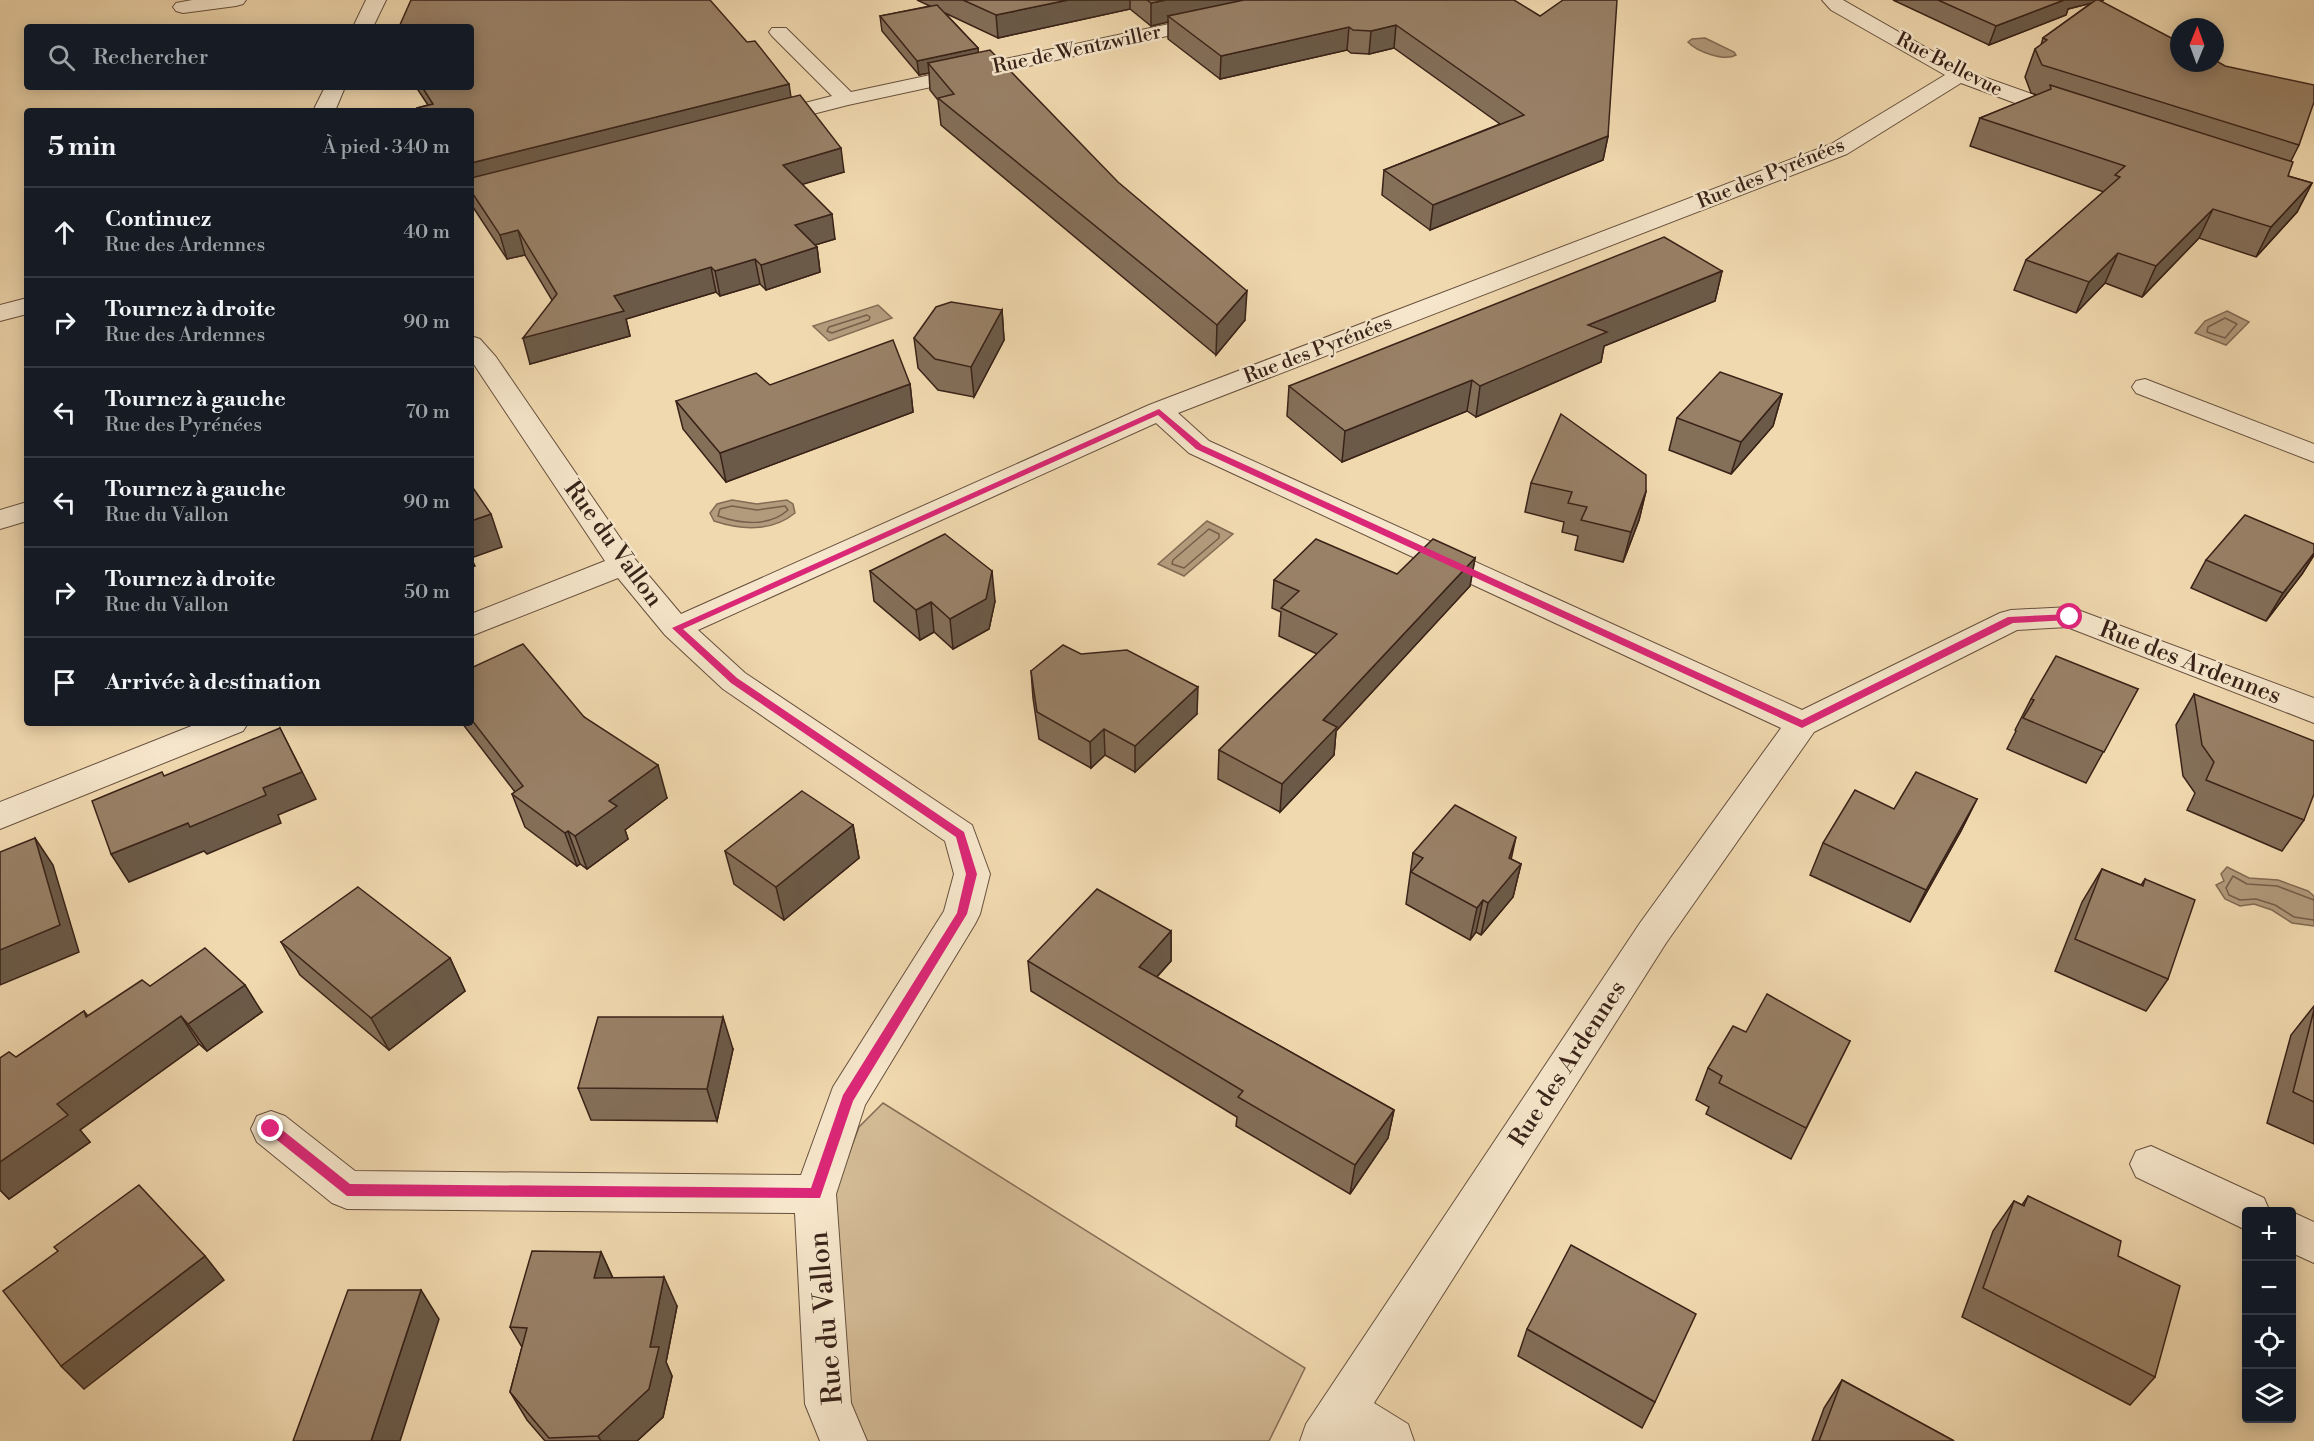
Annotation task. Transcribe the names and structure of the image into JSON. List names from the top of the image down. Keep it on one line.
{"streets":{"street":["Rue de Wentzwiller","Rue Bellevue","Rue des Pyrénées","Rue du Vallon","Rue des Ardennes"]},"crossings":[["Rue Bellevue","Rue des Pyrénées"],["Rue des Pyrénées","Rue du Vallon"]],"north":"top","page":{"search":"Rechercher","heading":["5 min","À pied · 340 m"],"list":[["Continuez","Rue des Ardennes","40 m"],["Tournez à droite","Rue des Ardennes","90 m"],["Tournez à gauche","Rue des Pyrénées","70 m"],["Tournez à gauche","Rue du Vallon","90 m"],["Tournez à droite","Rue du Vallon","50 m"],"Arrivée à destination"],"map_buttons":["+","−"]}}
